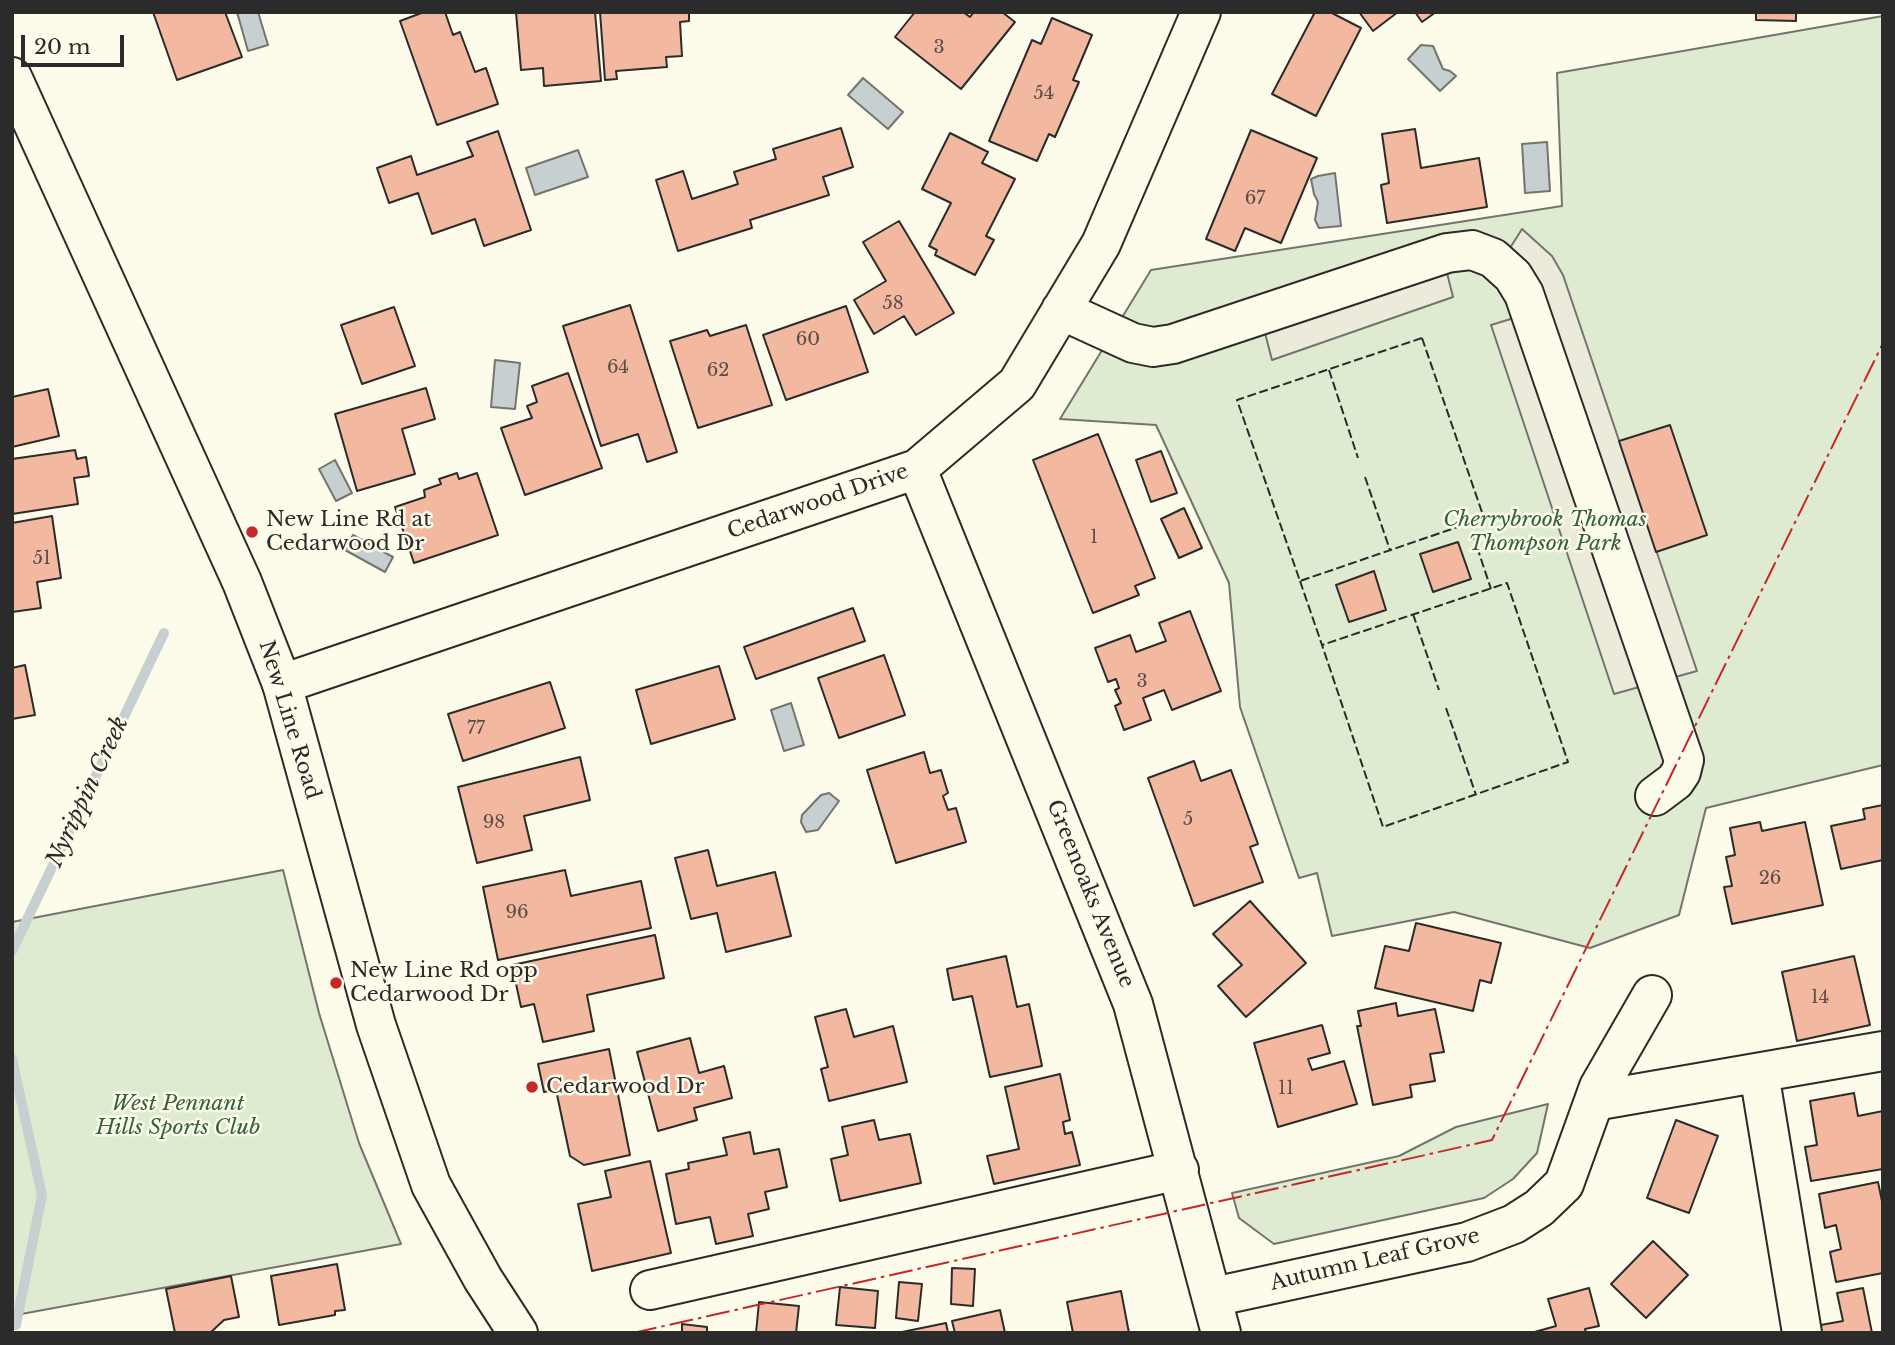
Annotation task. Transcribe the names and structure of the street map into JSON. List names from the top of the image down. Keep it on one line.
{"streets":{"street":["Cedarwood Drive","New Line Road","Greenoaks Avenue","Autumn Leaf Grove"]},"crossings":[["Cedarwood Drive","New Line Road"],["Cedarwood Drive","Greenoaks Avenue"],["Greenoaks Avenue","Autumn Leaf Grove"]],"water":["Nyrippin Creek"],"parks":["Cherrybrook Thomas Thompson Park","West Pennant Hills Sports Club"],"places":["New Line Rd at Cedarwood Dr","New Line Rd opp Cedarwood Dr","Cedarwood Dr"],"house_numbers":["3","54","67","58","60","64","62","1","51","3","77","5","98","26","96","14","11"],"scale_bar":"20 m"}
